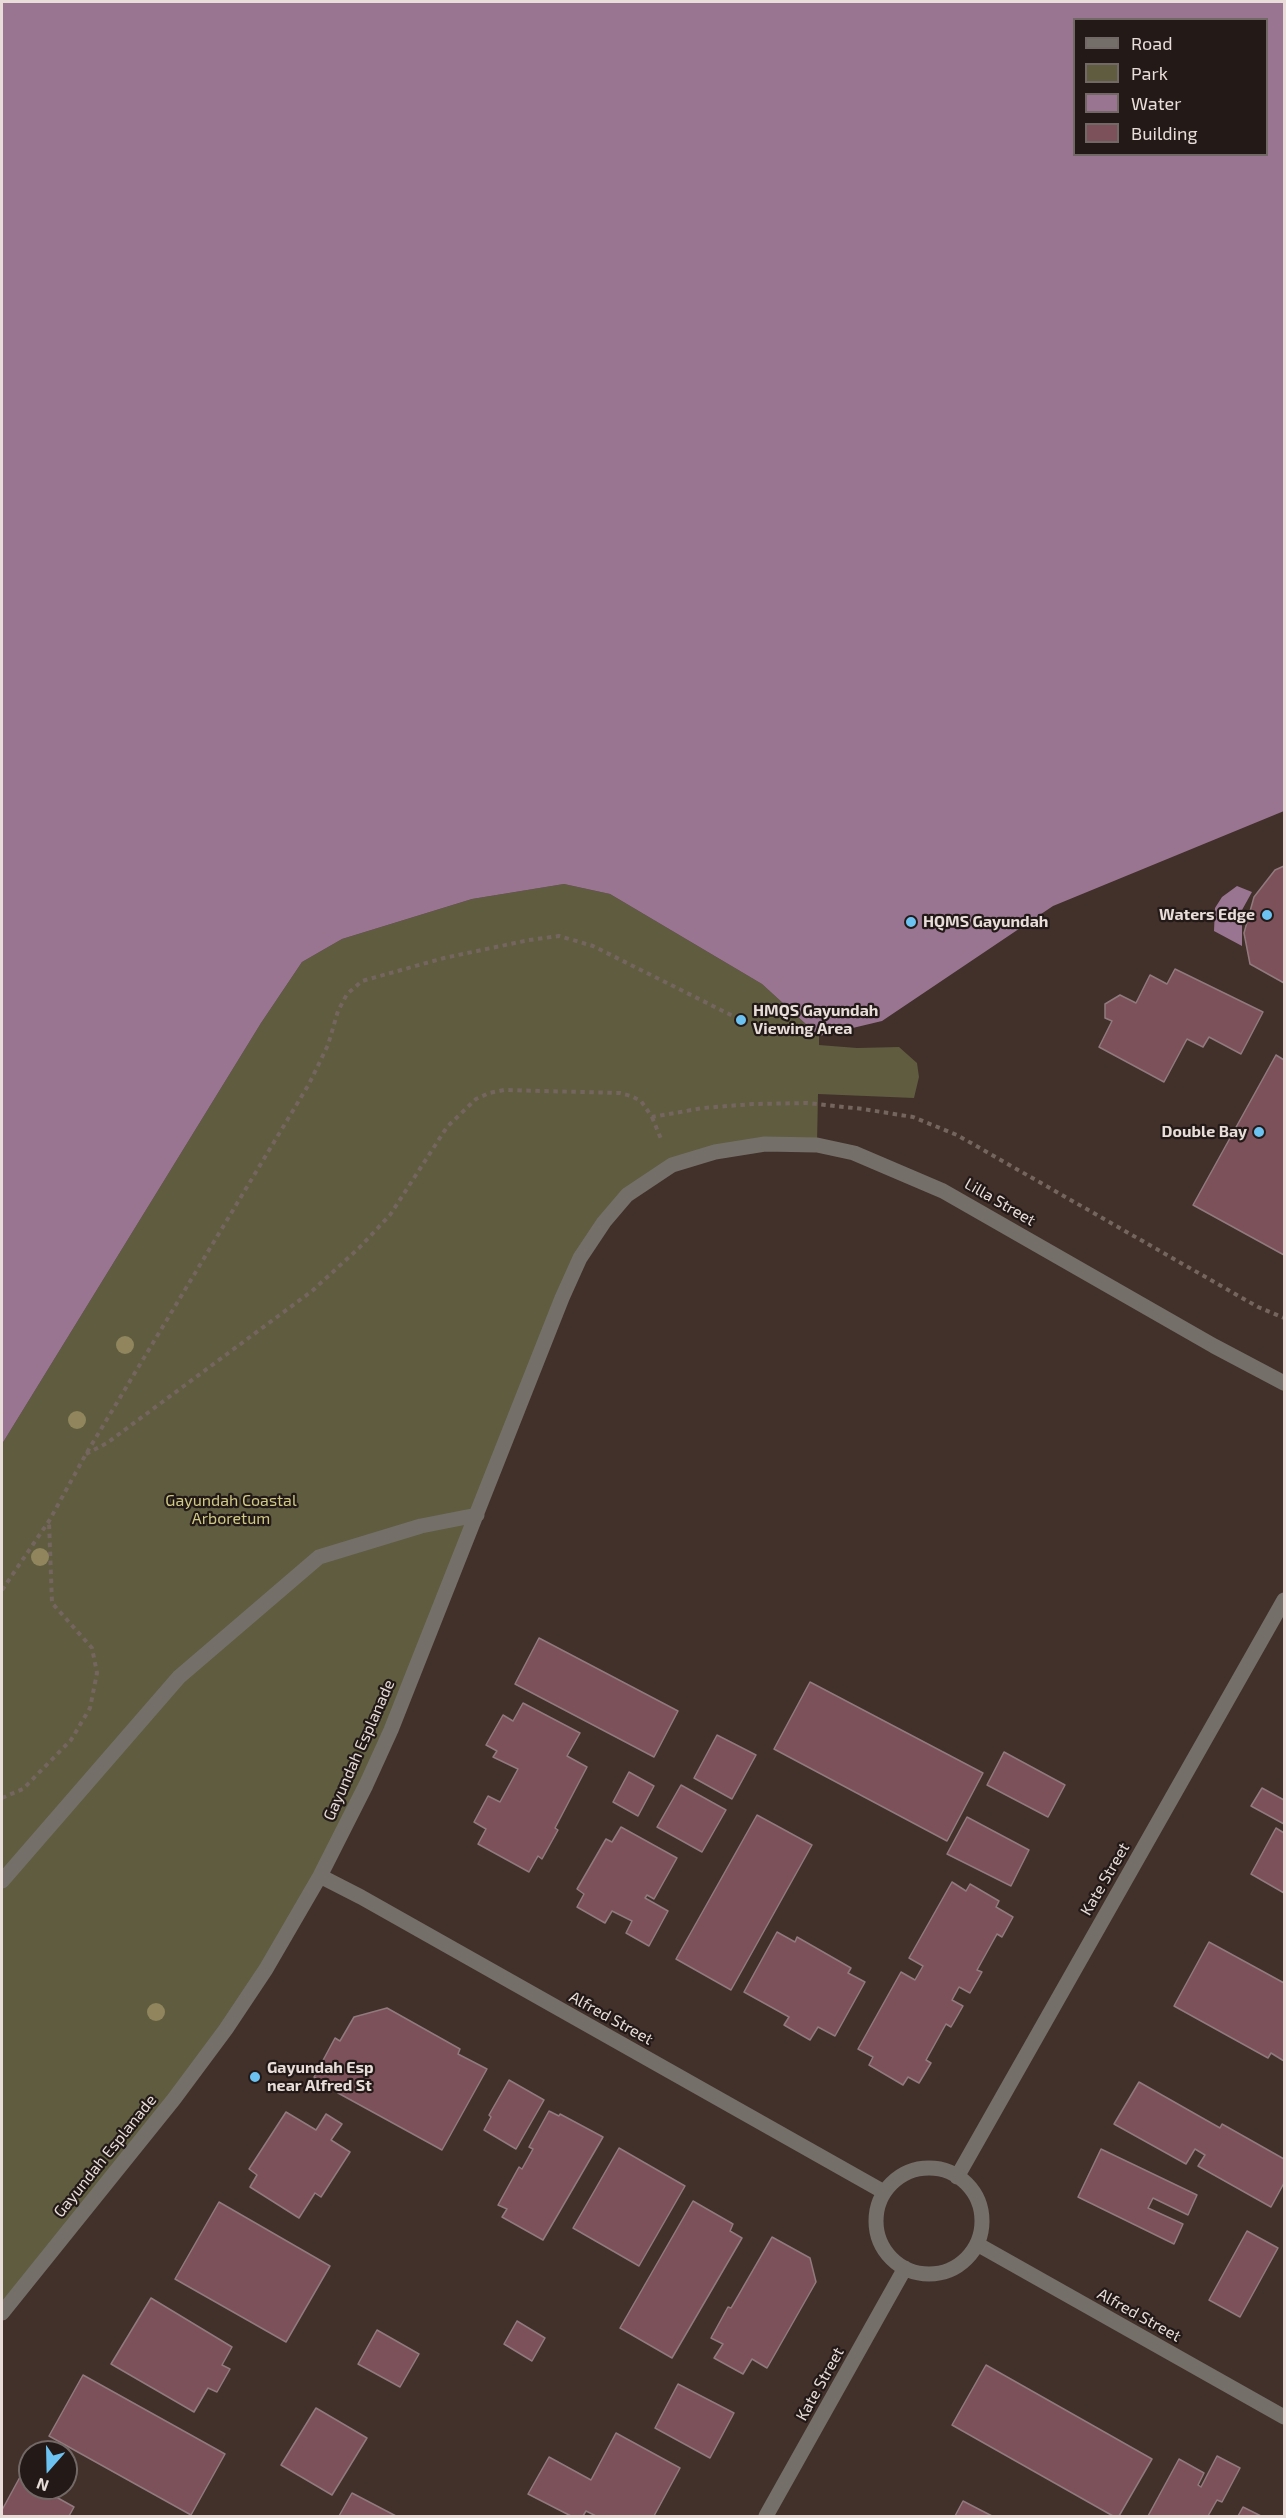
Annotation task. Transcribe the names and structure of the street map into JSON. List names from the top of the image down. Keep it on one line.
{"streets":{"street":["Lilla Street","Gayundah Esplanade","Kate Street","Alfred Street"]},"crossings":[["Lilla Street","Gayundah Esplanade"],["Gayundah Esplanade","Alfred Street"],["Kate Street","Alfred Street"]],"parks":["Gayundah Coastal Arboretum"],"places":["Waters Edge","HQMS Gayundah","HMQS Gayundah Viewing Area","Double Bay","Gayundah Esp near Alfred St"],"legend":["Road","Park","Water","Building"],"north":"bottom"}
